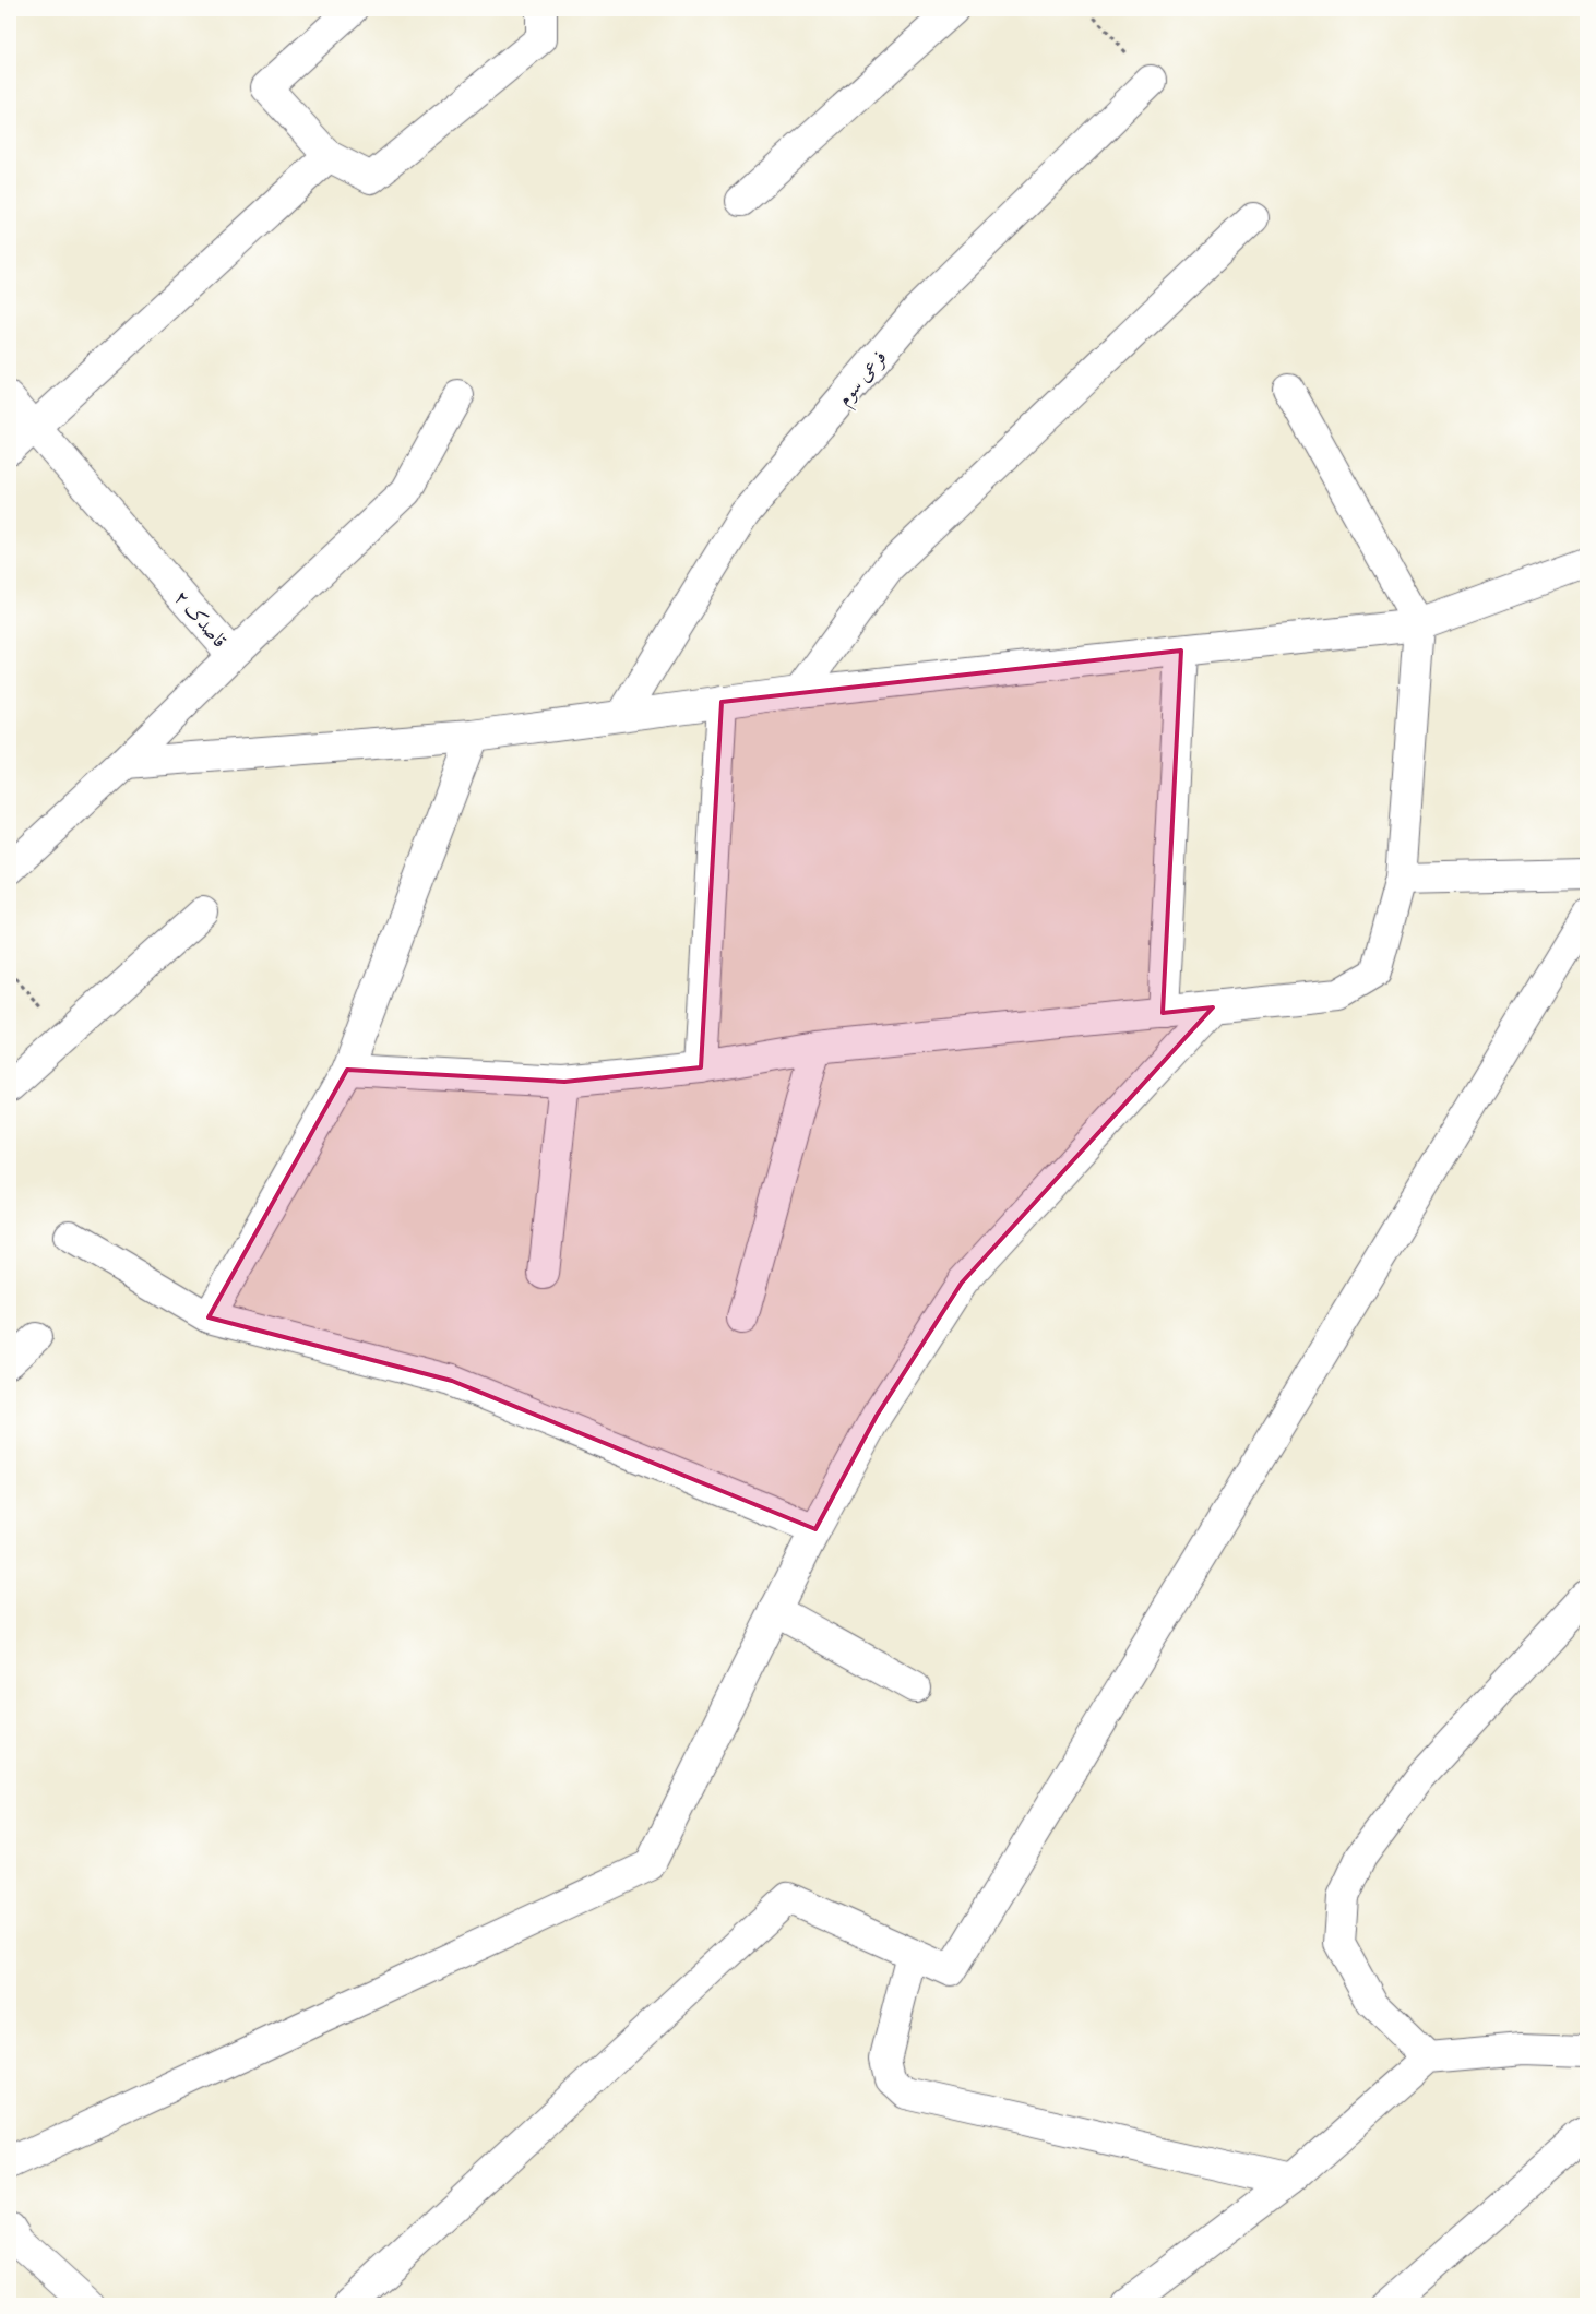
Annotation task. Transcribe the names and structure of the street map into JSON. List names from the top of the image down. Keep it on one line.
{"streets":{"street":["فرعی سوم","قاصدک ۲"]}}
